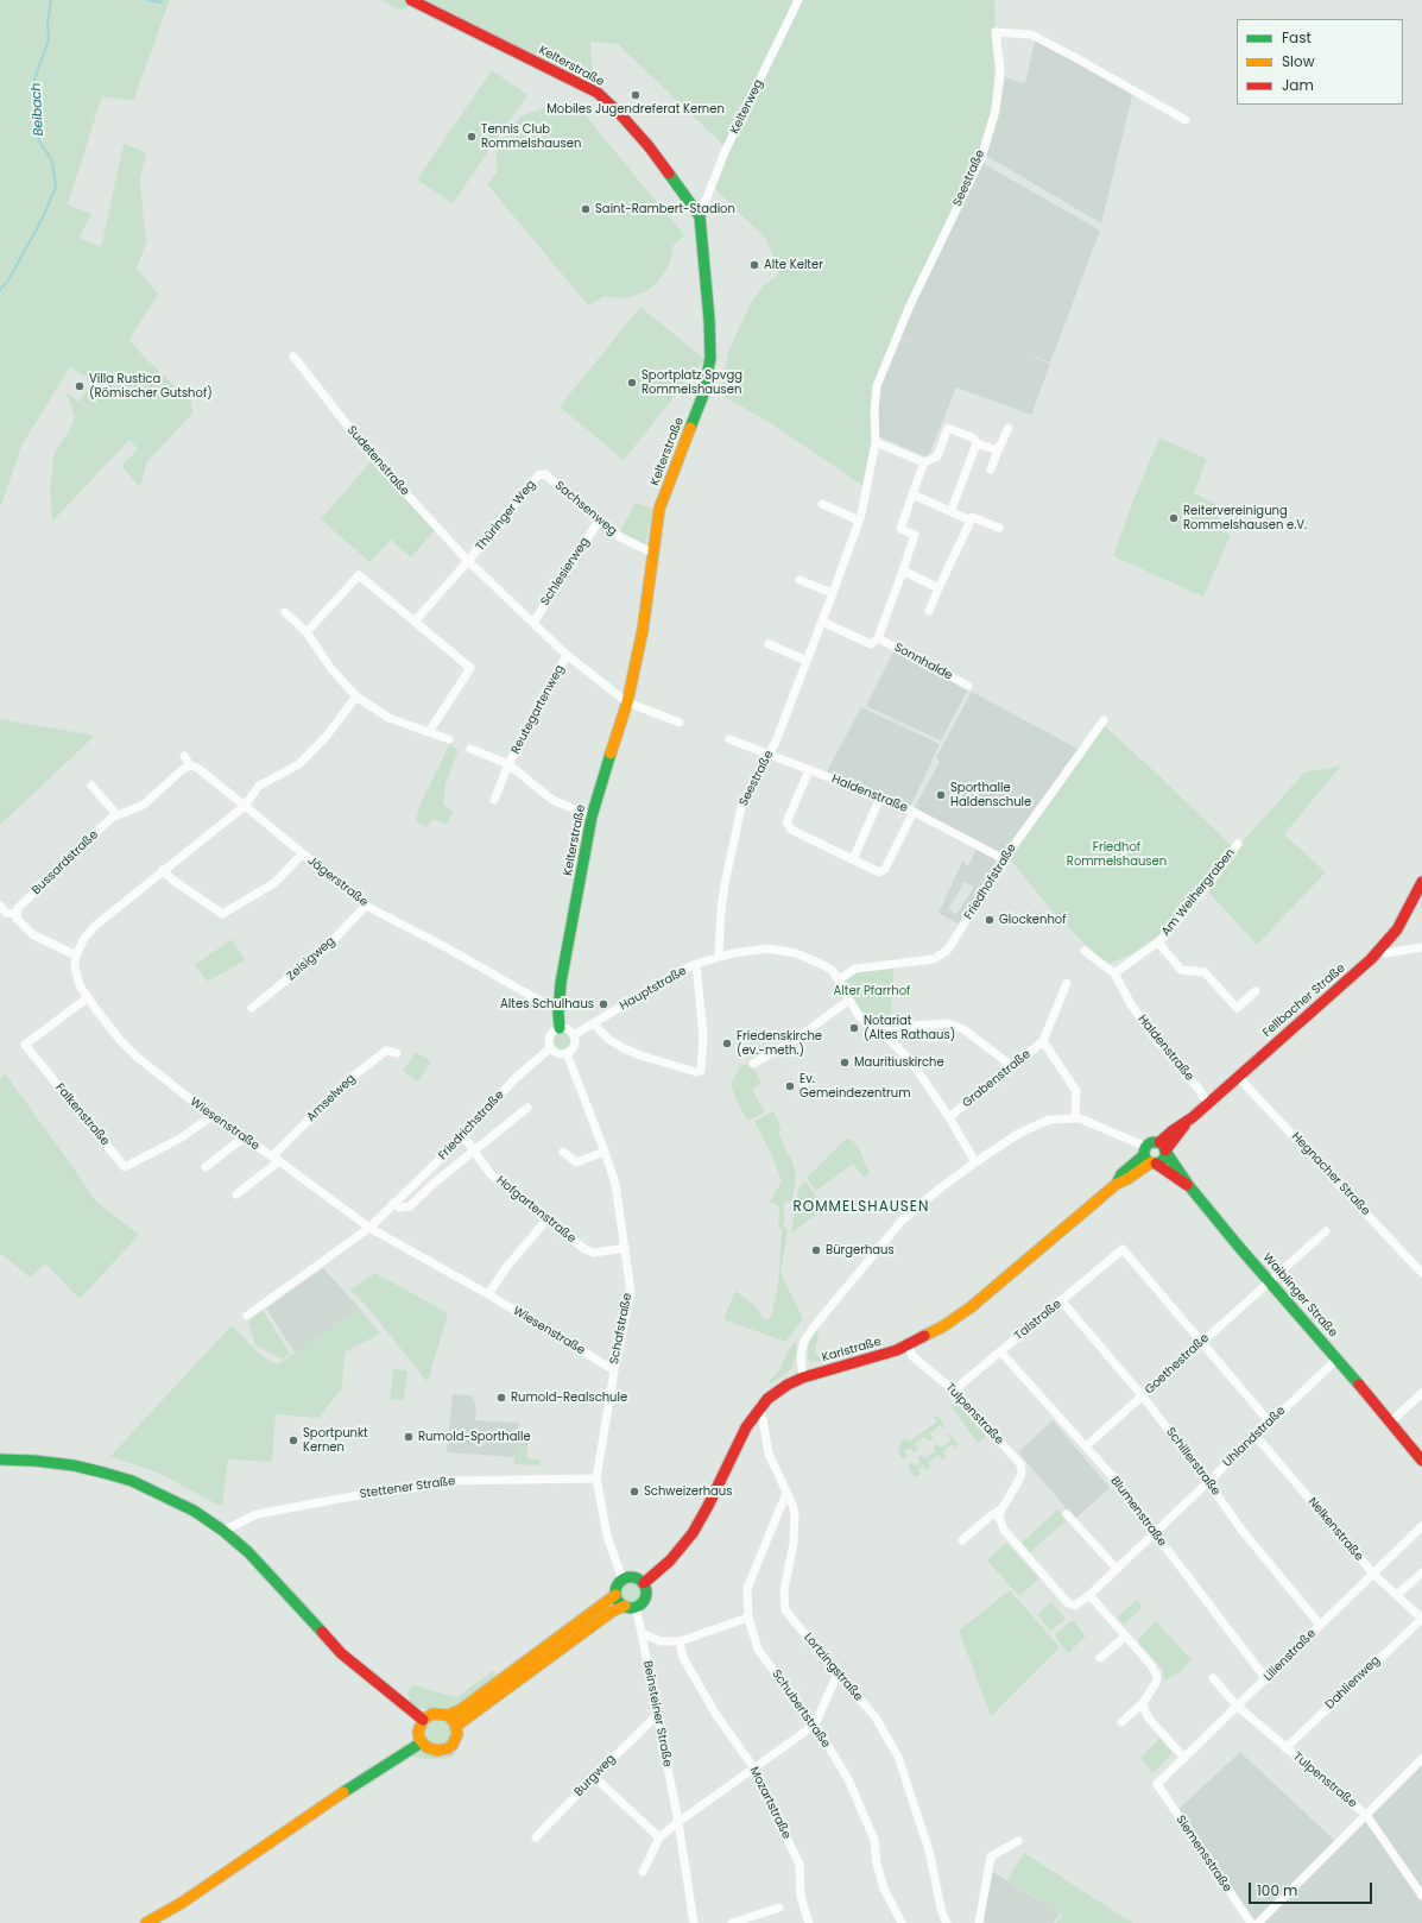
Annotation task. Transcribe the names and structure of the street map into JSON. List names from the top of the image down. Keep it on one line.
{"streets":{"street":["Kelterstraße","Kelterweg","Seestraße","Sudetenstraße","Sachsenweg","Thüringer Weg","Schlesierweg","Sonnhalde","Reutegartenweg","Haldenstraße","Bussardstraße","Jägerstraße","Friedhofstraße","Am Weihergraben","Zeisigweg","Hauptstraße","Fellbacher Straße","Grabenstraße","Amselweg","Falkenstraße","Wiesenstraße","Friedrichstraße","Hegnacher Straße","Hofgartenstraße","Waiblinger Straße","Talstraße","Schafstraße","Karlstraße","Goethestraße","Tulpenstraße","Uhlandstraße","Schillerstraße","Stettener Straße","Blumenstraße","Nelkenstraße","Lilienstraße","Lortzingstraße","Dahlienweg","Schubertstraße","Beinsteiner Straße","Burgweg","Mozartstraße","Siemensstraße"]},"crossings":[["Kelterstraße","Kelterweg"],["Kelterstraße","Sudetenstraße"],["Kelterstraße","Sachsenweg"],["Kelterstraße","Jägerstraße"],["Kelterstraße","Hauptstraße"],["Kelterstraße","Friedrichstraße"],["Kelterstraße","Schafstraße"],["Seestraße","Sonnhalde"],["Seestraße","Haldenstraße"],["Seestraße","Hauptstraße"],["Sudetenstraße","Thüringer Weg"],["Sudetenstraße","Schlesierweg"],["Sudetenstraße","Reutegartenweg"],["Sachsenweg","Thüringer Weg"],["Sachsenweg","Schlesierweg"],["Haldenstraße","Friedhofstraße"],["Haldenstraße","Am Weihergraben"],["Haldenstraße","Fellbacher Straße"],["Bussardstraße","Jägerstraße"],["Jägerstraße","Zeisigweg"],["Friedhofstraße","Hauptstraße"],["Hauptstraße","Grabenstraße"],["Hauptstraße","Friedrichstraße"],["Hauptstraße","Waiblinger Straße"],["Hauptstraße","Schafstraße"],["Fellbacher Straße","Hegnacher Straße"],["Fellbacher Straße","Waiblinger Straße"],["Fellbacher Straße","Karlstraße"],["Amselweg","Wiesenstraße"],["Falkenstraße","Wiesenstraße"],["Wiesenstraße","Friedrichstraße"],["Wiesenstraße","Schafstraße"],["Friedrichstraße","Hofgartenstraße"],["Friedrichstraße","Schafstraße"],["Hofgartenstraße","Schafstraße"],["Waiblinger Straße","Karlstraße"],["Waiblinger Straße","Goethestraße"],["Waiblinger Straße","Uhlandstraße"],["Talstraße","Goethestraße"],["Talstraße","Tulpenstraße"],["Talstraße","Schillerstraße"],["Talstraße","Blumenstraße"],["Schafstraße","Karlstraße"],["Schafstraße","Stettener Straße"],["Schafstraße","Beinsteiner Straße"],["Karlstraße","Tulpenstraße"],["Karlstraße","Lortzingstraße"],["Karlstraße","Beinsteiner Straße"],["Goethestraße","Schillerstraße"],["Goethestraße","Blumenstraße"],["Tulpenstraße","Uhlandstraße"],["Tulpenstraße","Lilienstraße"],["Tulpenstraße","Dahlienweg"],["Uhlandstraße","Schillerstraße"],["Uhlandstraße","Blumenstraße"],["Uhlandstraße","Nelkenstraße"],["Schillerstraße","Lilienstraße"],["Blumenstraße","Lilienstraße"],["Nelkenstraße","Lilienstraße"],["Nelkenstraße","Dahlienweg"],["Lilienstraße","Siemensstraße"],["Lortzingstraße","Schubertstraße"],["Beinsteiner Straße","Burgweg"]],"districts":["ROMMELSHAUSEN"],"water":["Beibach"],"parks":["Friedhof Rommelshausen","Alter Pfarrhof"],"places":["Mobiles Jugendreferat Kernen","Tennis Club Rommelshausen","Saint-Rambert-Stadion","Alte Kelter","Sportplatz Spvgg Rommelshausen","Villa Rustica (Römischer Gutshof)","Reitervereinigung Rommelshausen e.V.","Sporthalle Haldenschule","Glockenhof","Altes Schulhaus","Notariat (Altes Rathaus)","Friedenskirche (ev.-meth.)","Mauritiuskirche","Ev. Gemeindezentrum","Bürgerhaus","Rumold-Realschule","Rumold-Sporthalle","Sportpunkt Kernen","Schweizerhaus"],"legend":["Fast","Slow","Jam"],"scale_bar":"100 m"}
